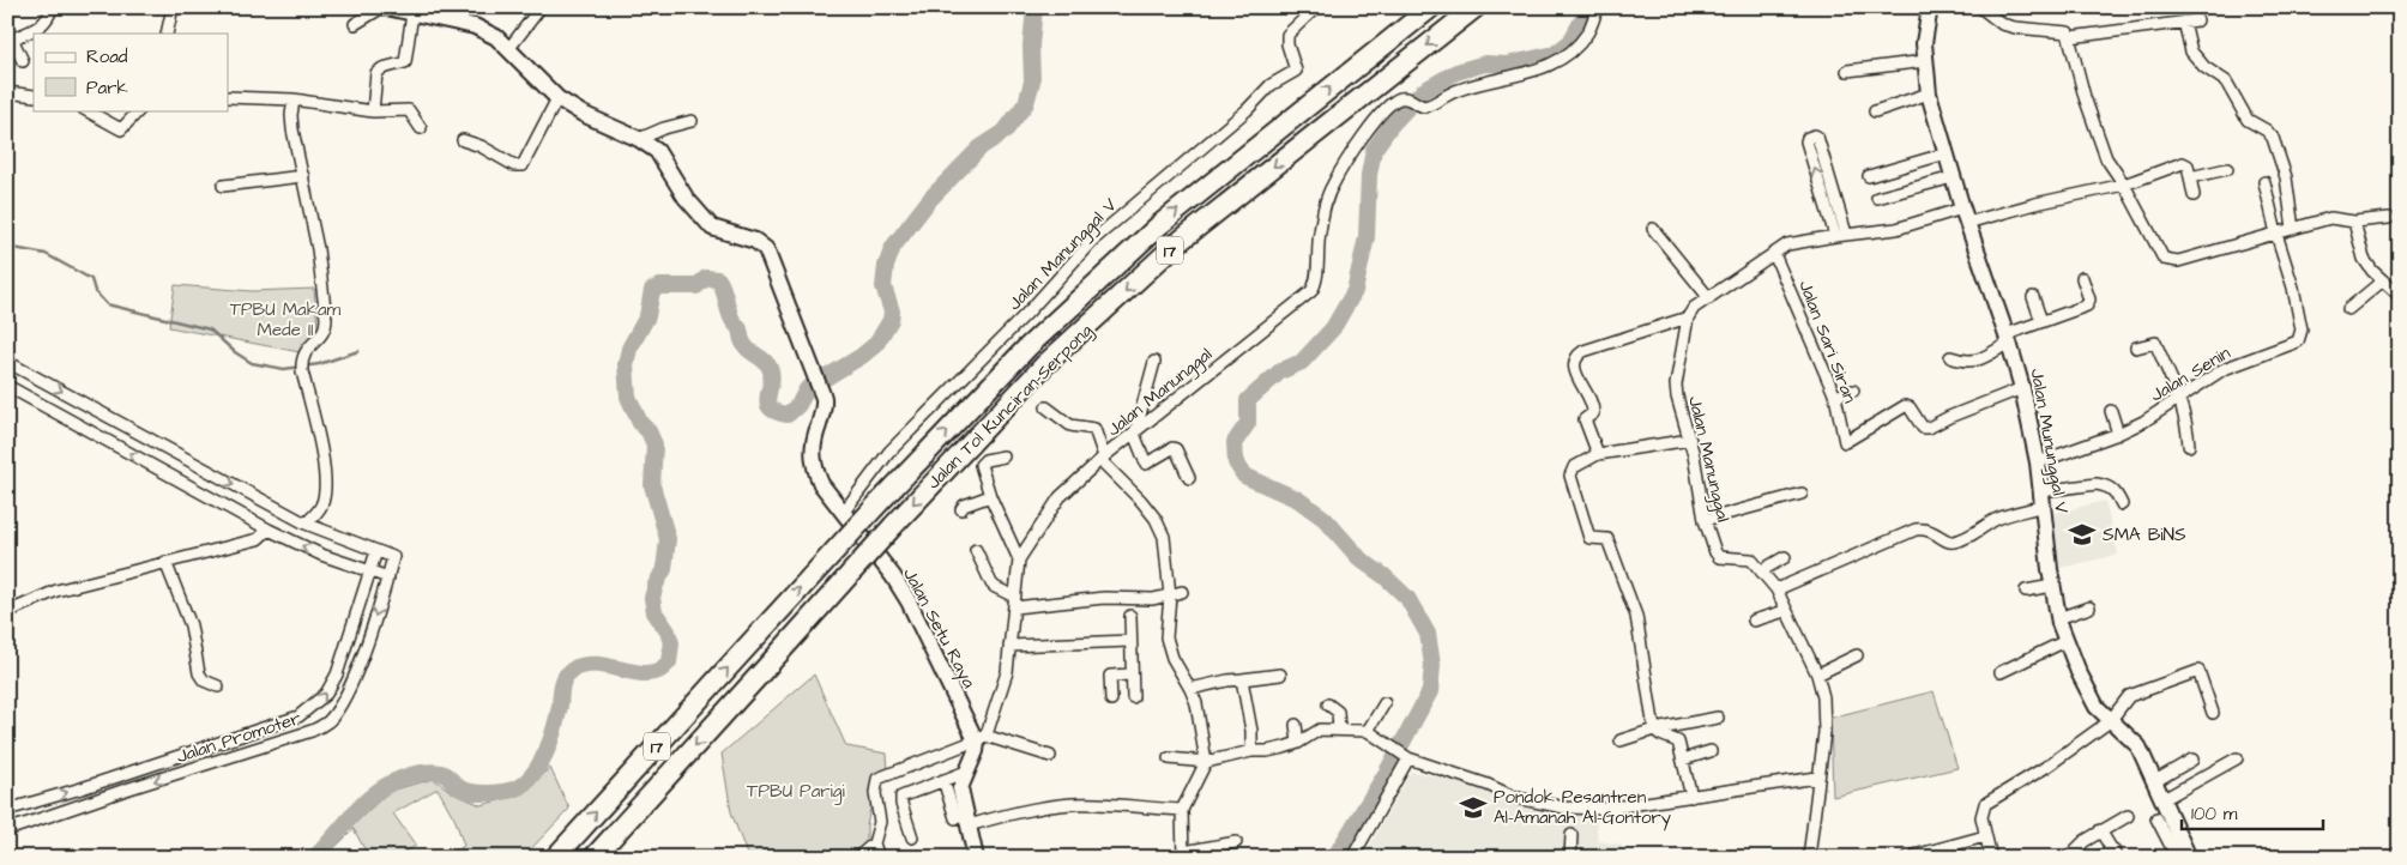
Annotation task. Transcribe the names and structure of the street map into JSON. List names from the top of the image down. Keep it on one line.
{"streets":{"highway":["17","Jalan Tol Kunciran–Serpong"],"street":["Jalan Manunggal V","Jalan Sari Siran","Jalan Senin","Jalan Manunggal","Jalan Mununggal V","Jalan Setu Raya","Jalan Promoter"]},"crossings":[["Jalan Manunggal V","Jalan Setu Raya"],["Jalan Sari Siran","Jalan Mununggal V"],["Jalan Senin","Jalan Mununggal V"],["Jalan Manunggal","Jalan Setu Raya"]],"parks":["TPBU Makam Mede II","TPBU Parigi"],"places":{"school or university":["SMA BiNS","Pondok Pesantren Al-Amanah Al-Gontory"]},"legend":["Road","Park"],"scale_bar":"100 m"}
